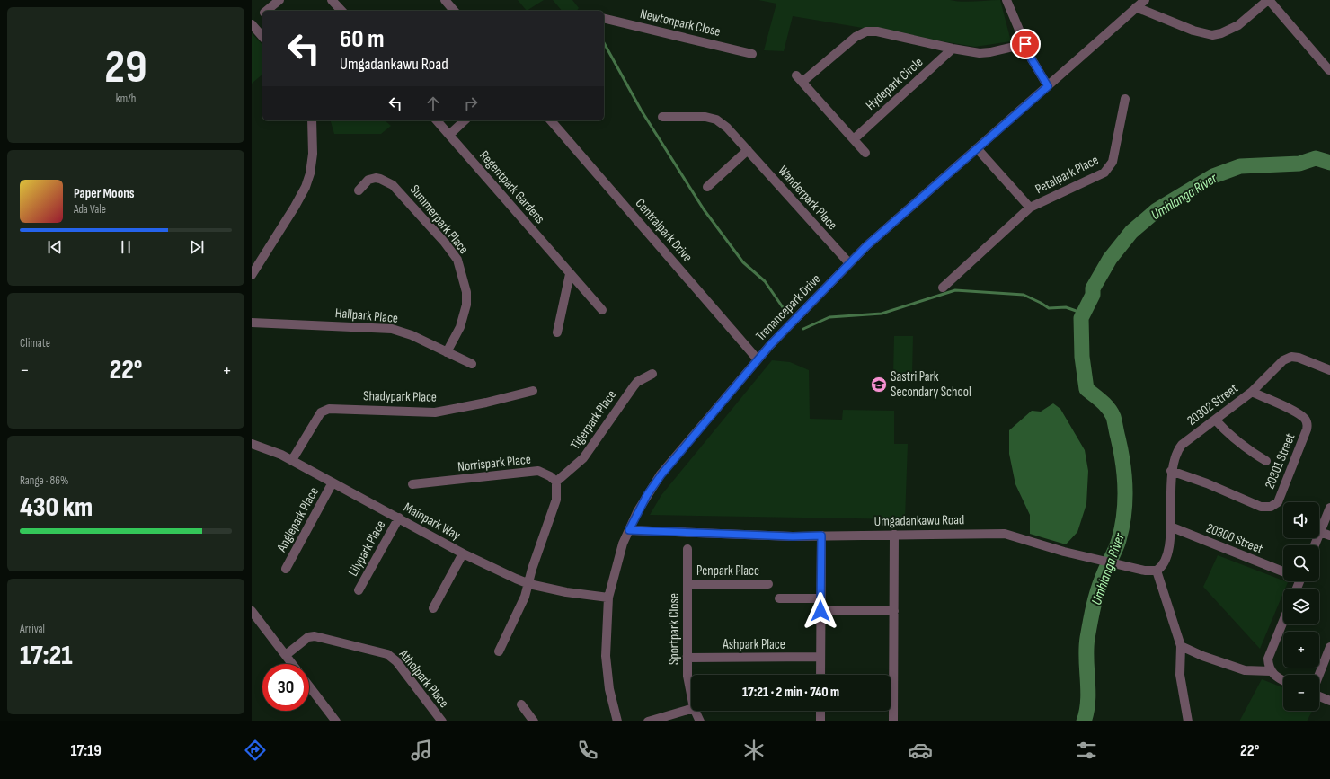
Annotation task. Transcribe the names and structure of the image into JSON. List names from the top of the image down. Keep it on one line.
{"streets":{"street":["Newtonpark Close","Hydepark Circle","Petalpark Place","Regentpark Gardens","Wanderpark Place","Summerpark Place","Centralpark Drive","Trenancepark Drive","Hallpark Place","Shadypark Place","20302 Street","Tigerpark Place","20301 Street","Norrispark Place","Anglepark Place","Umgadankawu Road","Mainpark Way","20300 Street","Lilypark Place","Penpark Place","Sportpark Close","Ashpark Place","Atholpark Place"]},"crossings":[["Petalpark Place","Trenancepark Drive"],["Wanderpark Place","Trenancepark Drive"],["Summerpark Place","Hallpark Place"],["Centralpark Drive","Trenancepark Drive"],["Trenancepark Drive","Umgadankawu Road"],["Trenancepark Drive","Mainpark Way"],["Shadypark Place","Mainpark Way"],["20302 Street","20301 Street"],["20302 Street","20300 Street"],["Tigerpark Place","Norrispark Place"],["Anglepark Place","Mainpark Way"],["Mainpark Way","Lilypark Place"],["Penpark Place","Sportpark Close"],["Sportpark Close","Ashpark Place"]],"water":["Umhlanga River"],"places":{"school or university":["Sastri Park Secondary School"]},"page":{"tile":[["29","km/h"],"Climate",["Range · 86%","430 km"],["Arrival","17:21"]],"turn":["60 m","Umgadankawu Road"],"song":["Paper Moons","Ada Vale"],"heat":["−","22°","+"],"map_buttons":["+","−"],"limit":"30","trip":"17:21 · 2 min · 740 m","tabs":["17:19","22°"]}}
